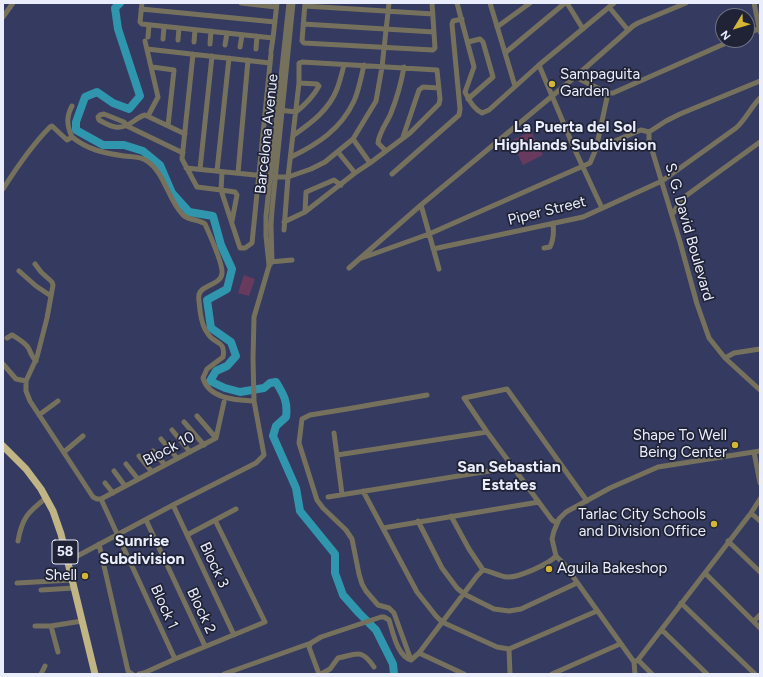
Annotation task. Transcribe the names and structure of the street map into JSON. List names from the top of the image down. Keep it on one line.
{"streets":{"highway":["58"],"street":["Barcelona Avenue","Piper Street","S. G. David Boulevard","Block 10","Block 3","Block 1","Block 2"]},"crossings":[["Barcelona Avenue","Block 3"],["Piper Street","S. G. David Boulevard"],["Block 10","Block 1"]],"districts":["La Puerta del Sol Highlands Subdivision","San Sebastian Estates","Sunrise Subdivision"],"places":["Sampaguita Garden","Shape To Well Being Center","Tarlac City Schools and Division Office","Aguila Bakeshop","Shell"],"north":"bottom left"}
